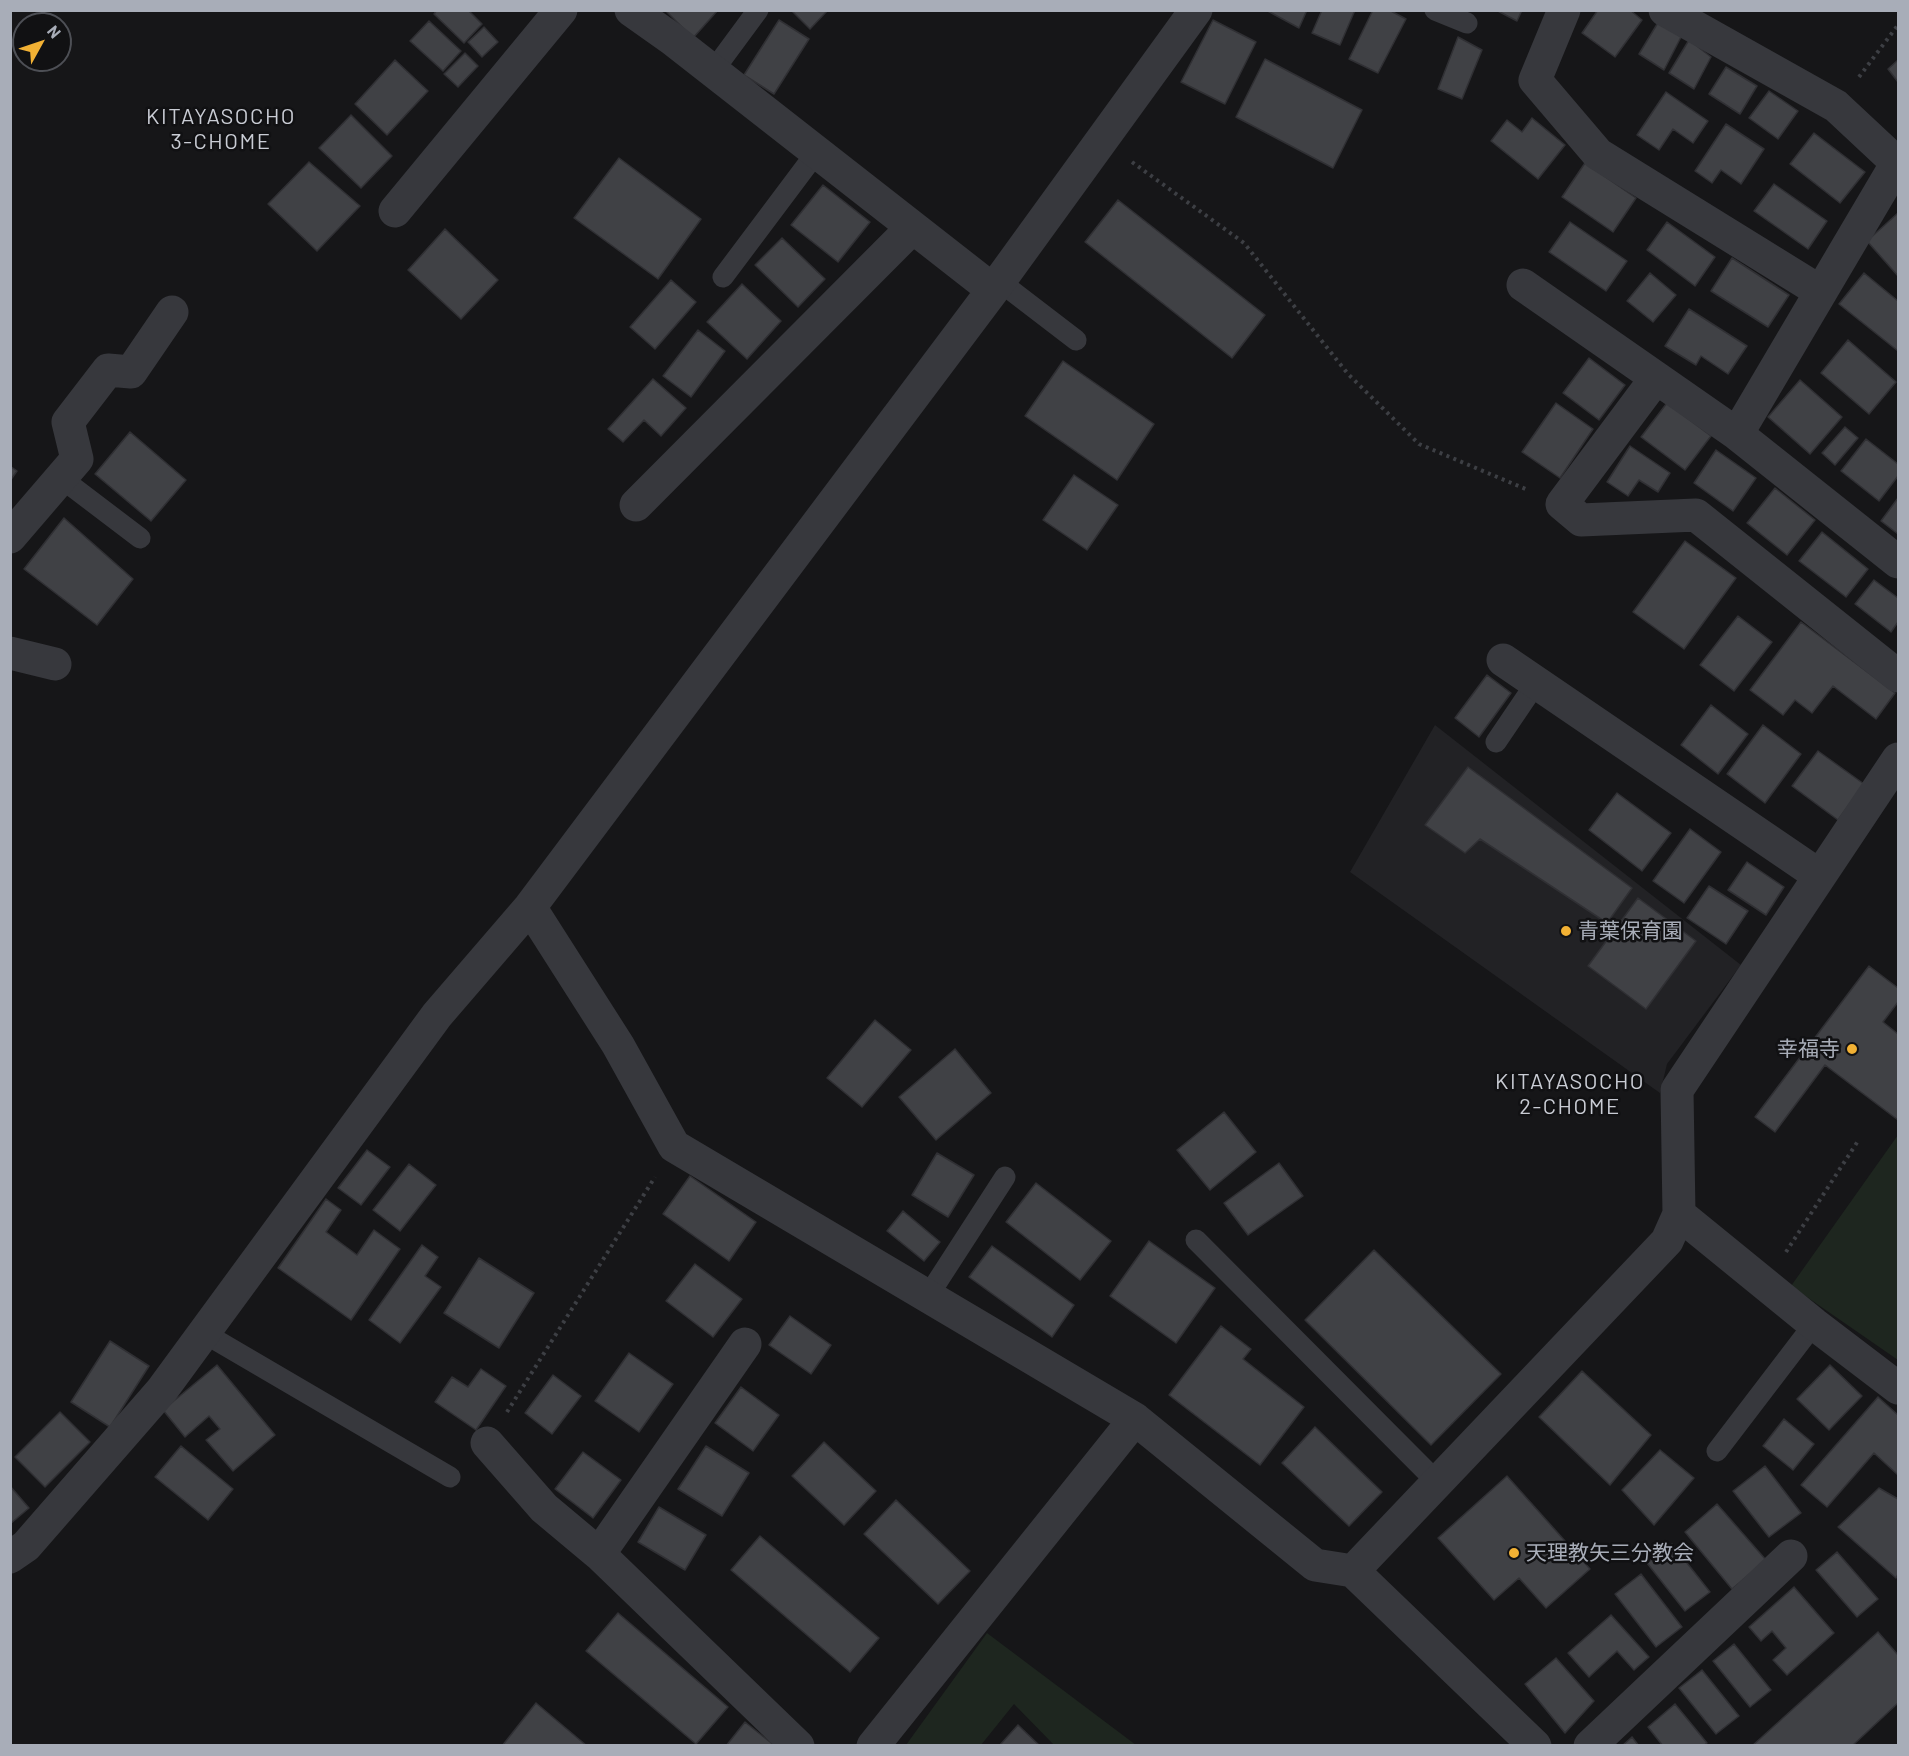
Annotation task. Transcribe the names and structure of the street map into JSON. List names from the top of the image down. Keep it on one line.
{"districts":["KITAYASOCHO 3-CHOME","KITAYASOCHO 2-CHOME"],"places":["青葉保育園","幸福寺","天理教矢三分教会"],"north":"top right"}
